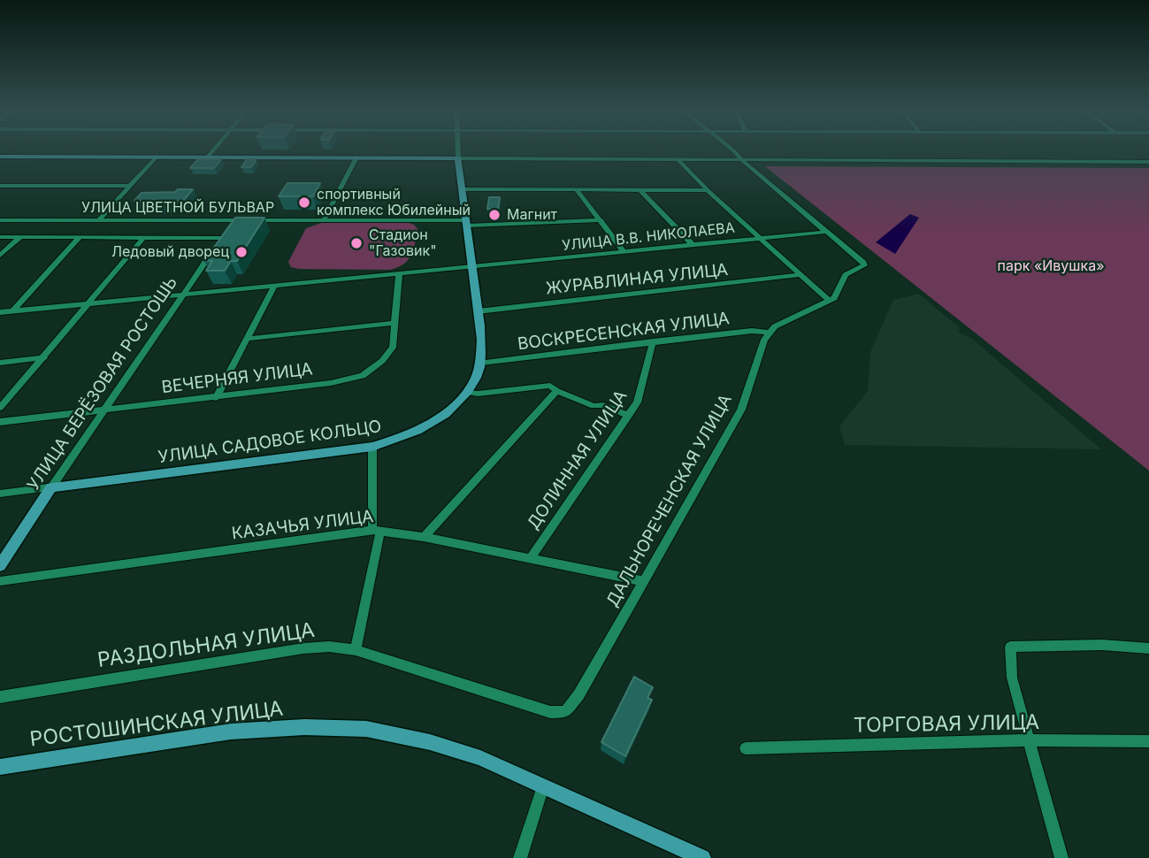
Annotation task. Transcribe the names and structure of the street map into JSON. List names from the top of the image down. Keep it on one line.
{"streets":{"main road":["УЛИЦА БЕРЁЗОВАЯ РОСТОШЬ","УЛИЦА САДОВОЕ КОЛЬЦО","РОСТОШИНСКАЯ УЛИЦА"],"street":["УЛИЦА ЦВЕТНОЙ БУЛЬВАР","УЛИЦА В.В. НИКОЛАЕВА","ЖУРАВЛИНАЯ УЛИЦА","ВОСКРЕСЕНСКАЯ УЛИЦА","ВЕЧЕРНЯЯ УЛИЦА","ДОЛИННАЯ УЛИЦА","ДАЛЬНОРЕЧЕНСКАЯ УЛИЦА","КАЗАЧЬЯ УЛИЦА","РАЗДОЛЬНАЯ УЛИЦА","ТОРГОВАЯ УЛИЦА"]},"crossings":[["УЛИЦА ЦВЕТНОЙ БУЛЬВАР","УЛИЦА БЕРЁЗОВАЯ РОСТОШЬ"],["УЛИЦА ЦВЕТНОЙ БУЛЬВАР","УЛИЦА САДОВОЕ КОЛЬЦО"],["УЛИЦА В.В. НИКОЛАЕВА","ВЕЧЕРНЯЯ УЛИЦА"],["УЛИЦА В.В. НИКОЛАЕВА","УЛИЦА БЕРЁЗОВАЯ РОСТОШЬ"],["УЛИЦА В.В. НИКОЛАЕВА","УЛИЦА САДОВОЕ КОЛЬЦО"],["ЖУРАВЛИНАЯ УЛИЦА","УЛИЦА САДОВОЕ КОЛЬЦО"],["ВОСКРЕСЕНСКАЯ УЛИЦА","УЛИЦА САДОВОЕ КОЛЬЦО"],["ВОСКРЕСЕНСКАЯ УЛИЦА","ДОЛИННАЯ УЛИЦА"],["ВОСКРЕСЕНСКАЯ УЛИЦА","ДАЛЬНОРЕЧЕНСКАЯ УЛИЦА"],["ВЕЧЕРНЯЯ УЛИЦА","УЛИЦА БЕРЁЗОВАЯ РОСТОШЬ"],["УЛИЦА БЕРЁЗОВАЯ РОСТОШЬ","УЛИЦА САДОВОЕ КОЛЬЦО"],["ДОЛИННАЯ УЛИЦА","КАЗАЧЬЯ УЛИЦА"],["ДАЛЬНОРЕЧЕНСКАЯ УЛИЦА","КАЗАЧЬЯ УЛИЦА"],["ДАЛЬНОРЕЧЕНСКАЯ УЛИЦА","РАЗДОЛЬНАЯ УЛИЦА"]],"parks":["парк «Ивушка»"],"places":["спортивный комплекс Юбилейный","Магнит","Стадион \"Газовик\"","Ледовый дворец"]}
